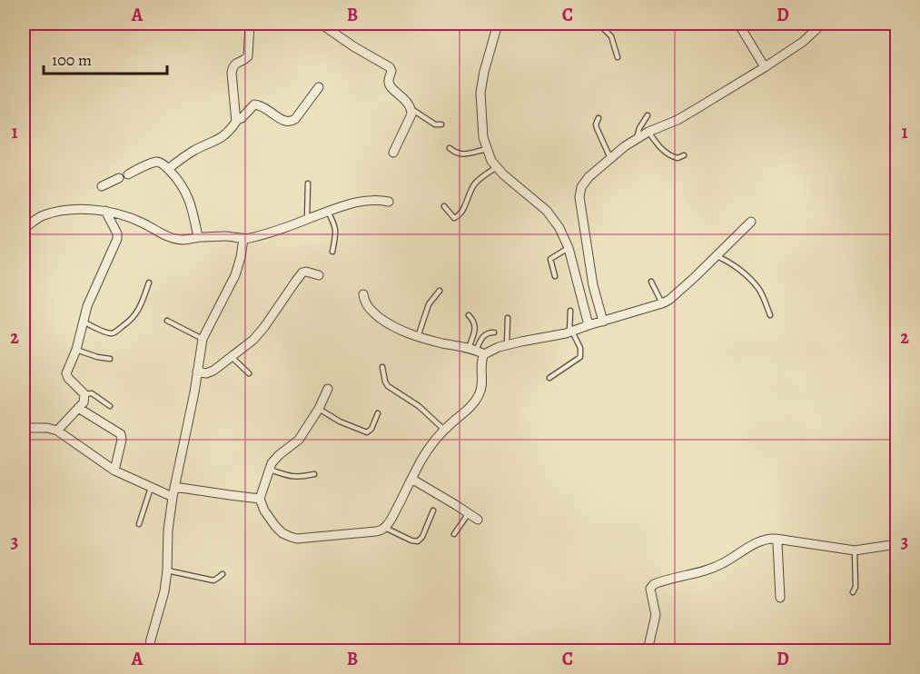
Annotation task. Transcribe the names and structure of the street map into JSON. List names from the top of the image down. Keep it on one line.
{"scale_bar":"100 m","grid":{"columns":["A","B","C","D"],"rows":["1","2","3"]}}
